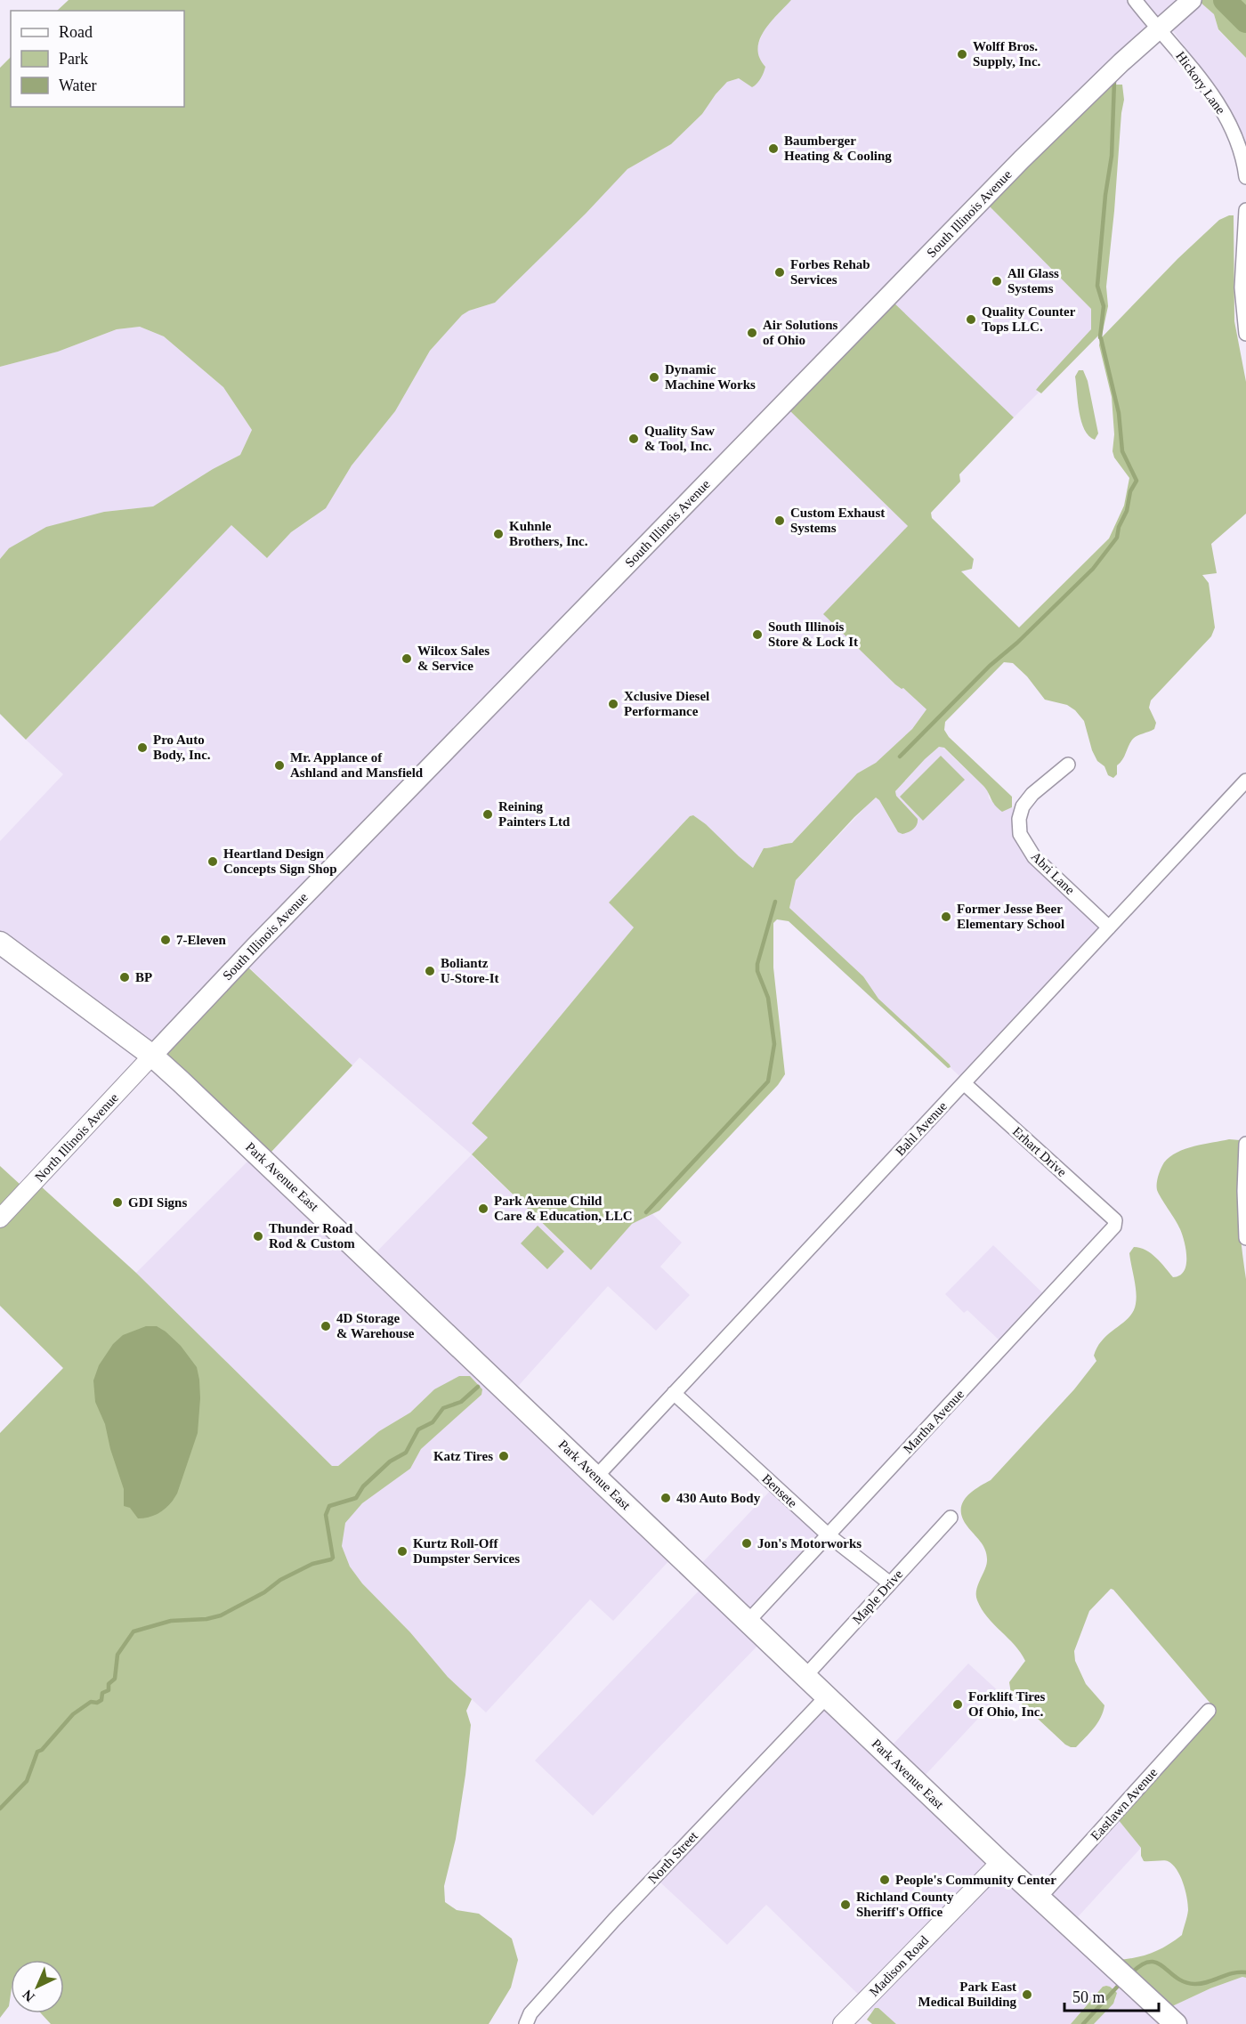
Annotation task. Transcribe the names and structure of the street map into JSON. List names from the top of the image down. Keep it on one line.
{"streets":{"main road":["South Illinois Avenue","Park Avenue East"],"street":["Hickory Lane","Abri Lane","Bahl Avenue","North Illinois Avenue","Erhart Drive","Martha Avenue","Bensete","Maple Drive","Eastlawn Avenue","North Street","Madison Road"]},"crossings":[["Hickory Lane","South Illinois Avenue"],["South Illinois Avenue","North Illinois Avenue"],["South Illinois Avenue","Park Avenue East"],["Abri Lane","Bahl Avenue"],["Bahl Avenue","Erhart Drive"],["Bahl Avenue","Park Avenue East"],["Bahl Avenue","Bensete"],["North Illinois Avenue","Park Avenue East"],["Erhart Drive","Martha Avenue"],["Park Avenue East","Martha Avenue"],["Park Avenue East","Maple Drive"],["Park Avenue East","Eastlawn Avenue"],["Park Avenue East","North Street"],["Park Avenue East","Madison Road"],["Martha Avenue","Bensete"],["Bensete","Maple Drive"]],"places":["Wolff Bros. Supply, Inc.","Baumberger Heating & Cooling","Forbes Rehab Services","All Glass Systems","Quality Counter Tops LLC.","Air Solutions of Ohio","Dynamic Machine Works","Quality Saw & Tool, Inc.","Custom Exhaust Systems","Kuhnle Brothers, Inc.","South Illinois Store & Lock It","Wilcox Sales & Service","Xclusive Diesel Performance","Pro Auto Body, Inc.","Mr. Applance of Ashland and Mansfield","Reining Painters Ltd","Heartland Design Concepts Sign Shop","Former Jesse Beer Elementary School","7-Eleven","Boliantz U-Store-It","BP","GDI Signs","Park Avenue Child Care & Education, LLC","Thunder Road Rod & Custom","4D Storage & Warehouse","Katz Tires","430 Auto Body","Jon's Motorworks","Kurtz Roll-Off Dumpster Services","Forklift Tires Of Ohio, Inc.","People's Community Center","Richland County Sheriff's Office","Park East Medical Building"],"legend":["Road","Park","Water"],"scale_bar":"50 m","north":"bottom left"}
